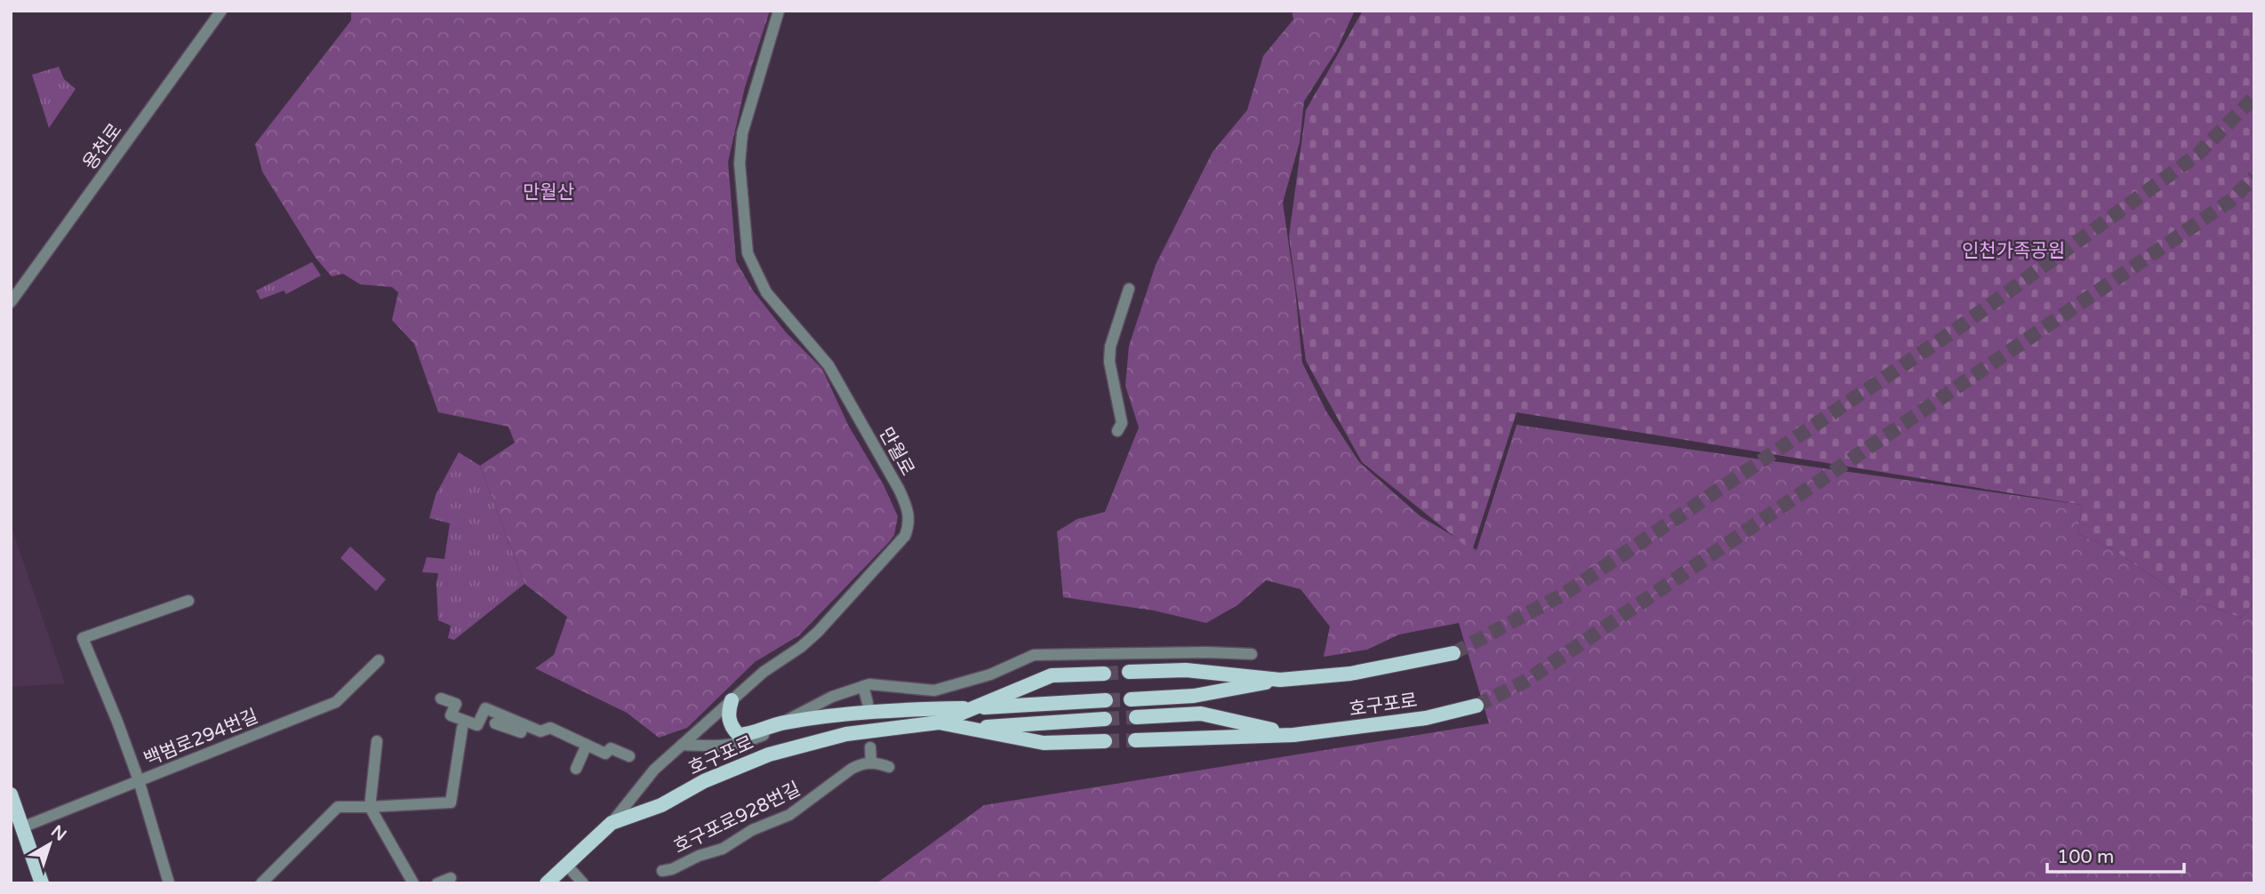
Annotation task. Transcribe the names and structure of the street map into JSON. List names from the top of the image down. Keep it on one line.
{"streets":{"main road":["호구포로"],"street":["용천로","만월로","백범로294번길","호구포로928번길"]},"crossings":[["만월로","호구포로"]],"parks":["만월산","인천가족공원"],"scale_bar":"100 m","north":"top right"}
